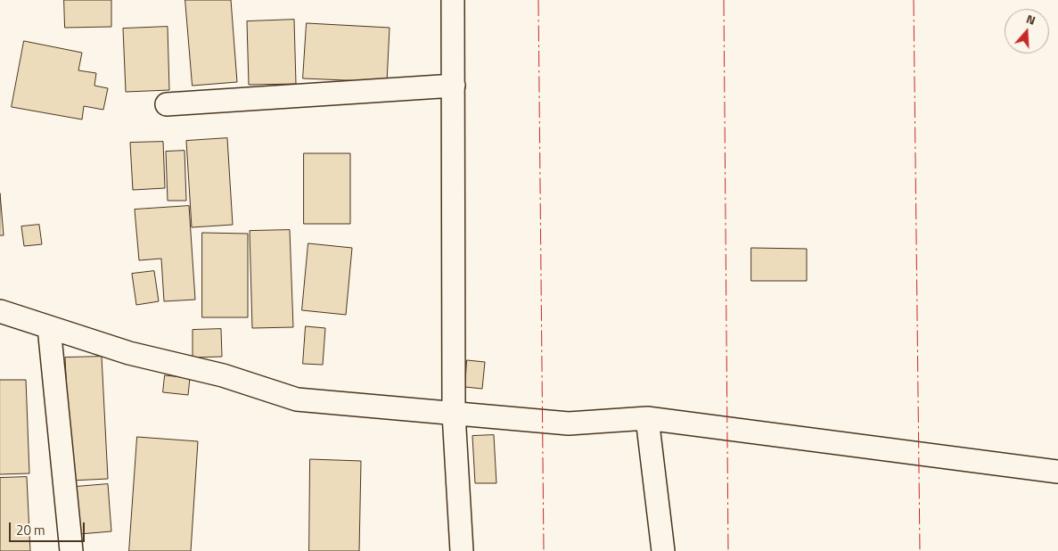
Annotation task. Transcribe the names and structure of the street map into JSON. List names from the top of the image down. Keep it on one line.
{"scale_bar":"20 m","north":"top"}
